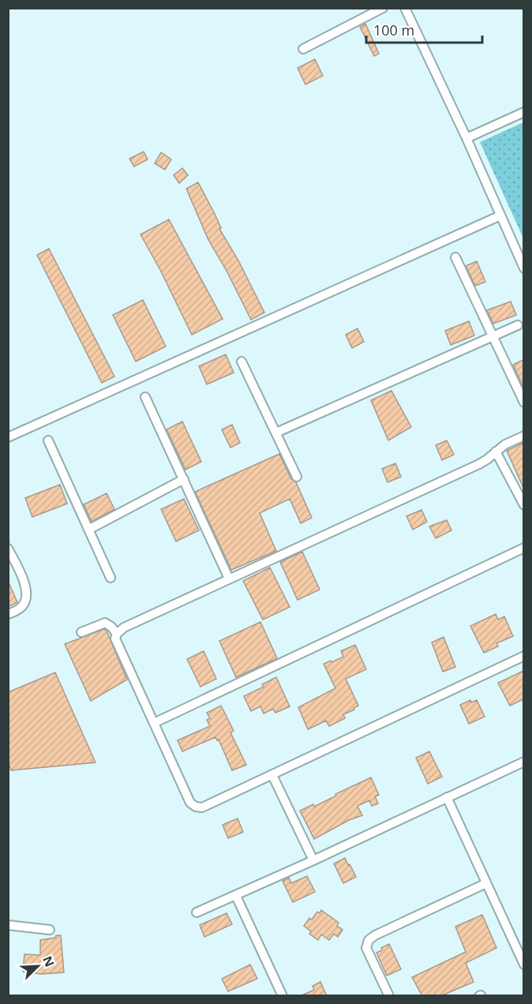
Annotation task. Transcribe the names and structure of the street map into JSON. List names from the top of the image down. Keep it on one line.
{"scale_bar":"100 m","north":"top right"}
